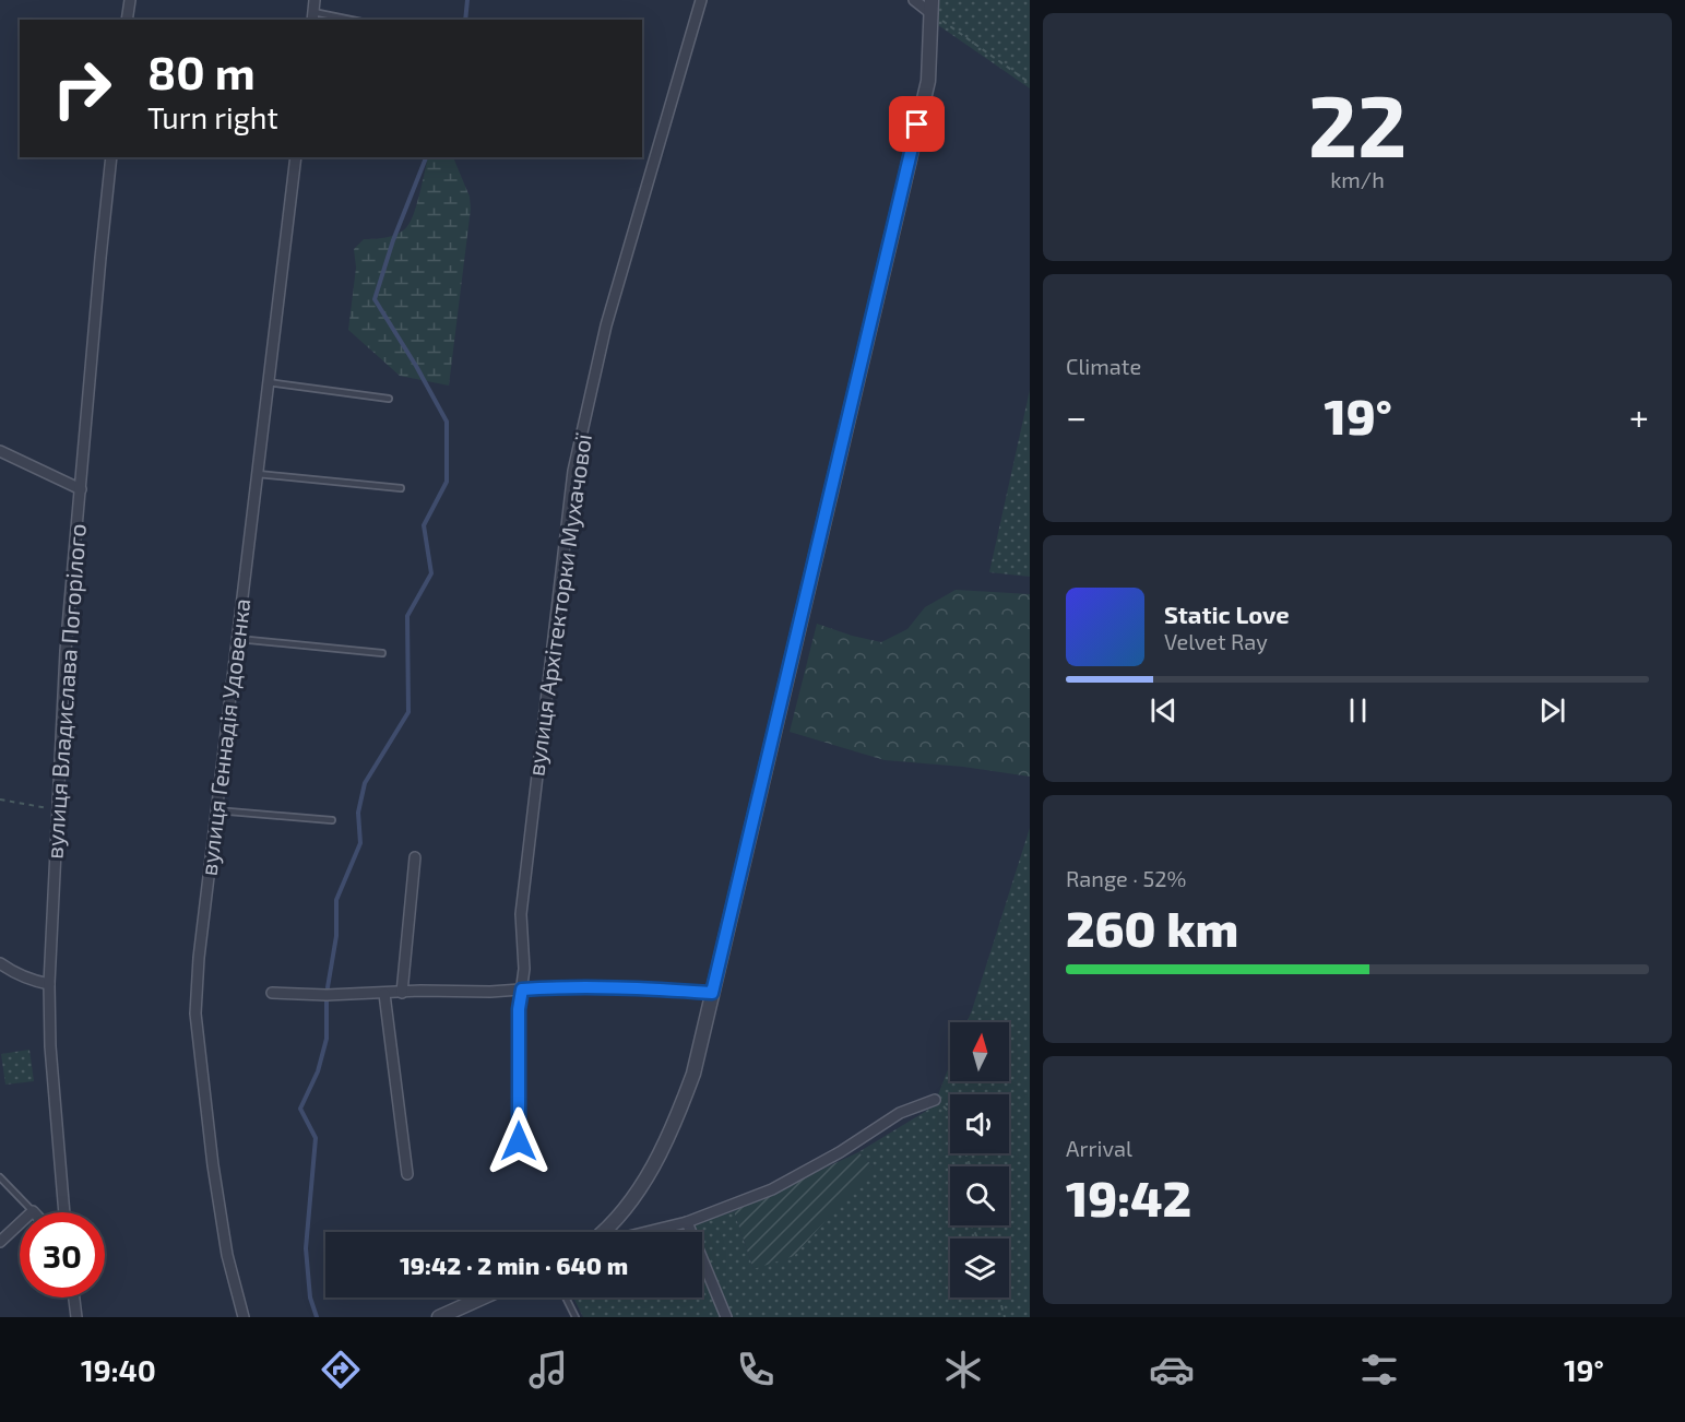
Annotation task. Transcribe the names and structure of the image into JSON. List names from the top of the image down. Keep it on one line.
{"streets":{"street":["вулиця Архітекторки Мухачової","вулиця Владислава Погорілого","вулиця Геннадія Удовенка"]},"north":"top","page":{"tile":[["22","km/h"],"Climate",["Range · 52%","260 km"],["Arrival","19:42"]],"turn":["80 m","Turn right"],"heat":["−","19°","+"],"song":["Static Love","Velvet Ray"],"limit":"30","trip":"19:42 · 2 min · 640 m","tabs":["19:40","19°"]}}
